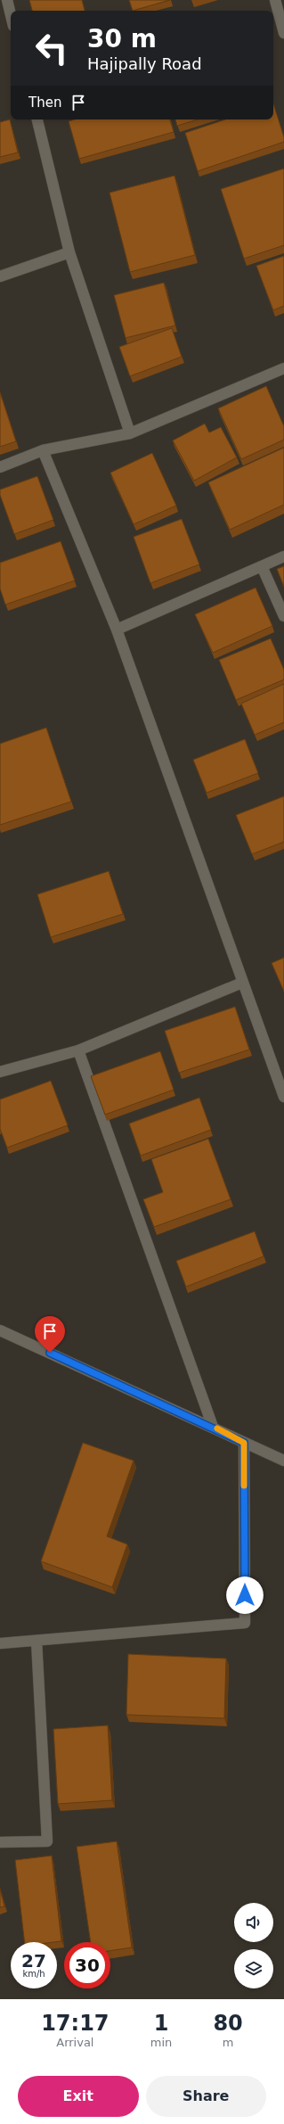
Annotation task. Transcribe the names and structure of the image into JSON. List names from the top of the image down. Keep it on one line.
{"page":{"turn":["30 m","Hajipally Road"],"then":"Then","speed":"27 km/h","limit":"30","eta":["17:17","Arrival","1","min","80","m"],"buttons":["Exit","Share"]}}
